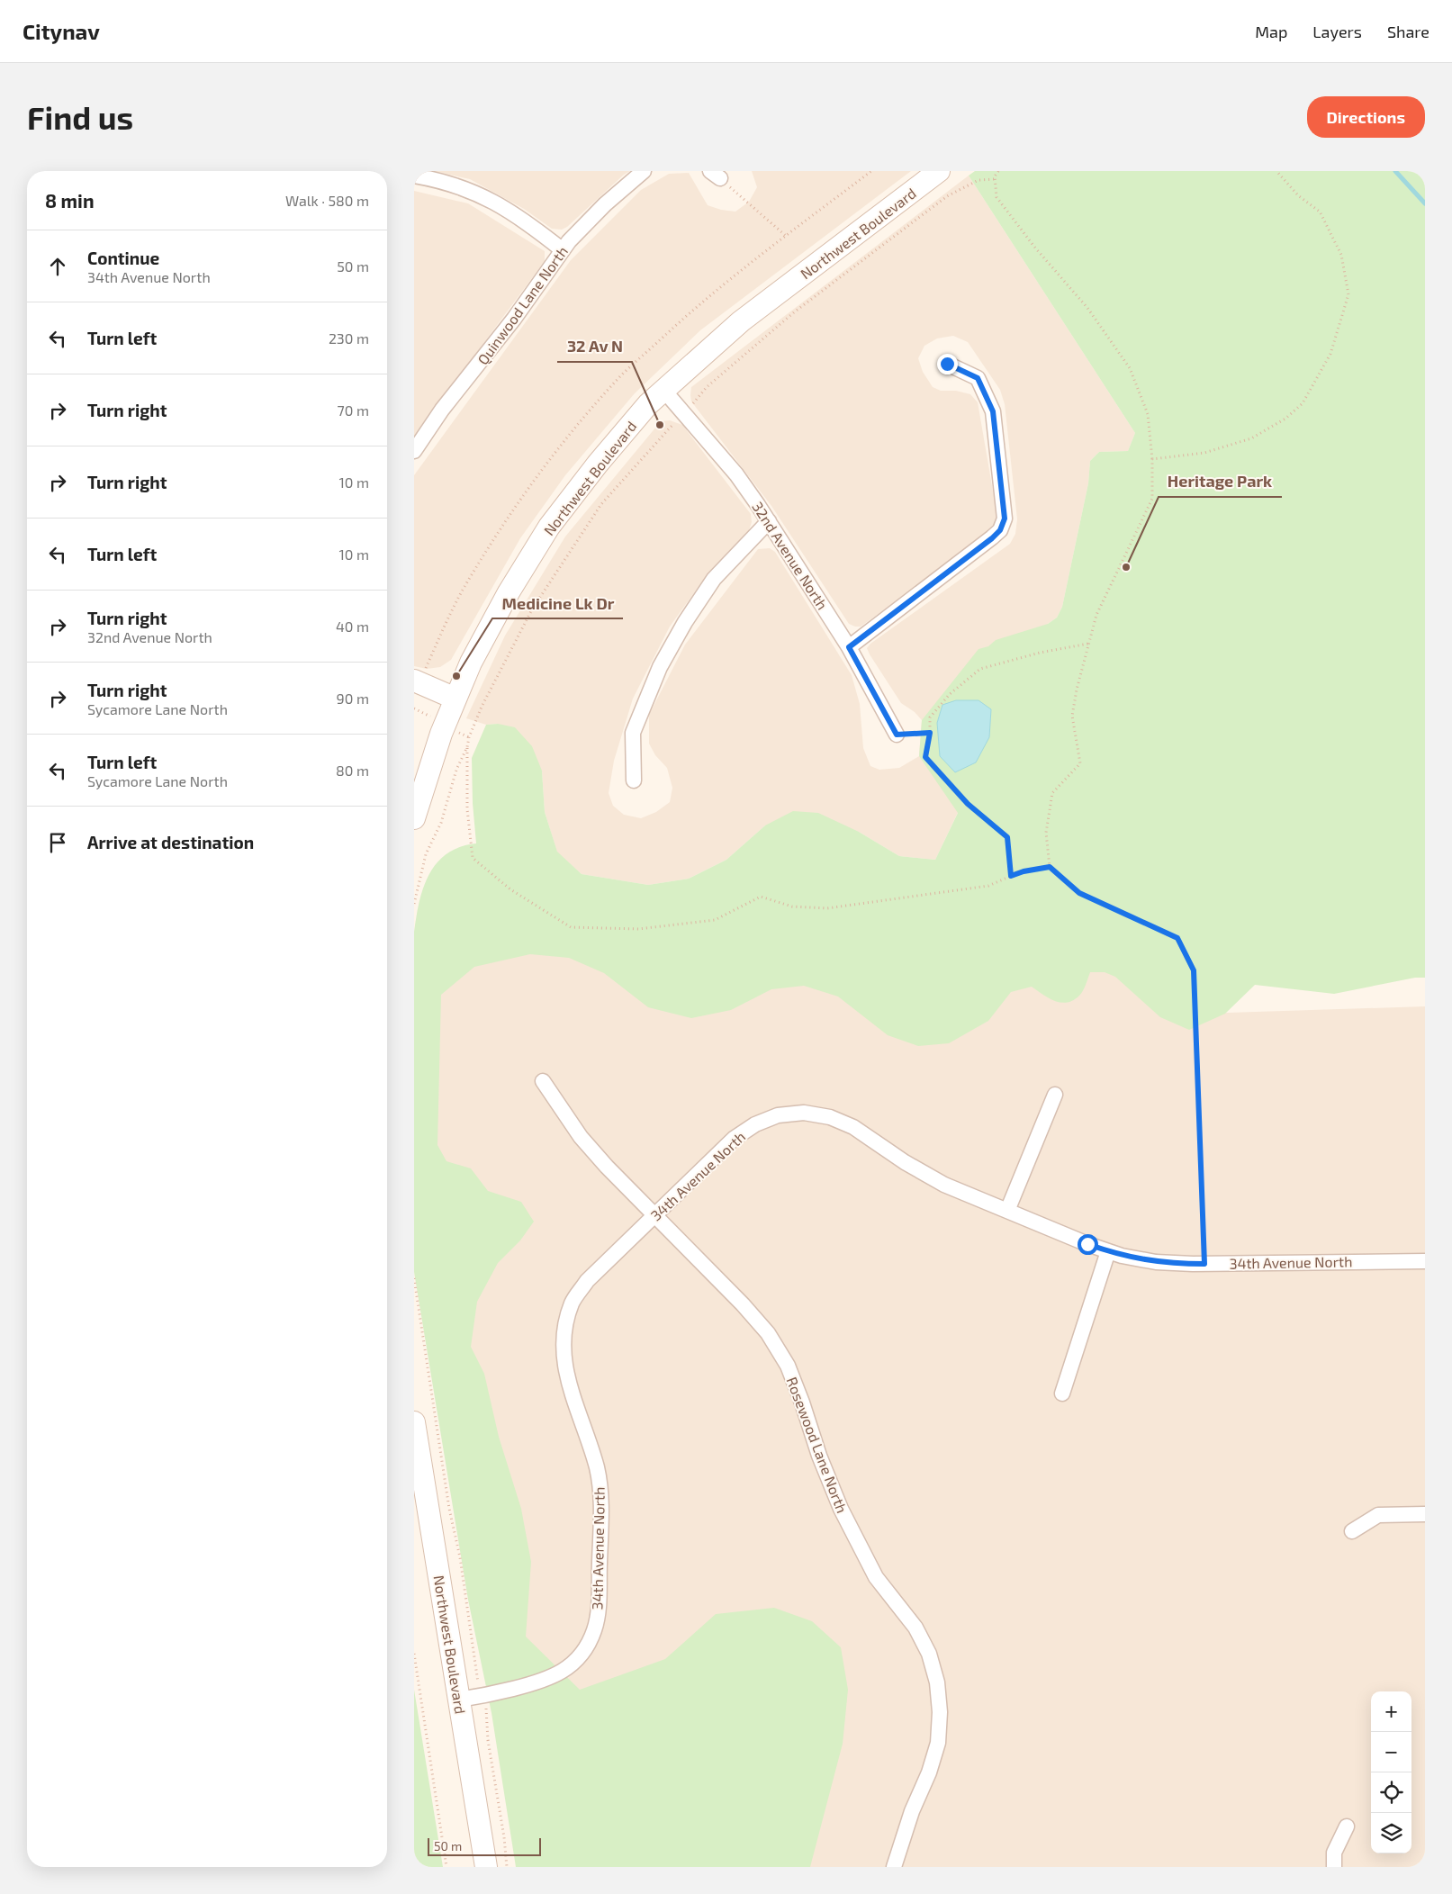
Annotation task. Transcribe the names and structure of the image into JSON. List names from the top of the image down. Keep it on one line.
{"streets":{"main road":["Northwest Boulevard"],"street":["Quinwood Lane North","32nd Avenue North","34th Avenue North","Rosewood Lane North"]},"crossings":[["Northwest Boulevard","32nd Avenue North"],["Northwest Boulevard","34th Avenue North"],["34th Avenue North","Rosewood Lane North"]],"places":["32 Av N","Heritage Park","Medicine Lk Dr"],"scale_bar":"50 m","page":{"header":"Citynav","nav":["Map","Layers","Share"],"buttons":"Directions","title":"Find us","heading":["8 min","Walk · 580 m"],"list":[["Continue","34th Avenue North","50 m"],["Turn left","230 m"],["Turn right","70 m"],["Turn right","10 m"],["Turn left","10 m"],["Turn right","32nd Avenue North","40 m"],["Turn right","Sycamore Lane North","90 m"],["Turn left","Sycamore Lane North","80 m"],"Arrive at destination"],"map_buttons":["+","−"],"scale":"50 m"}}
